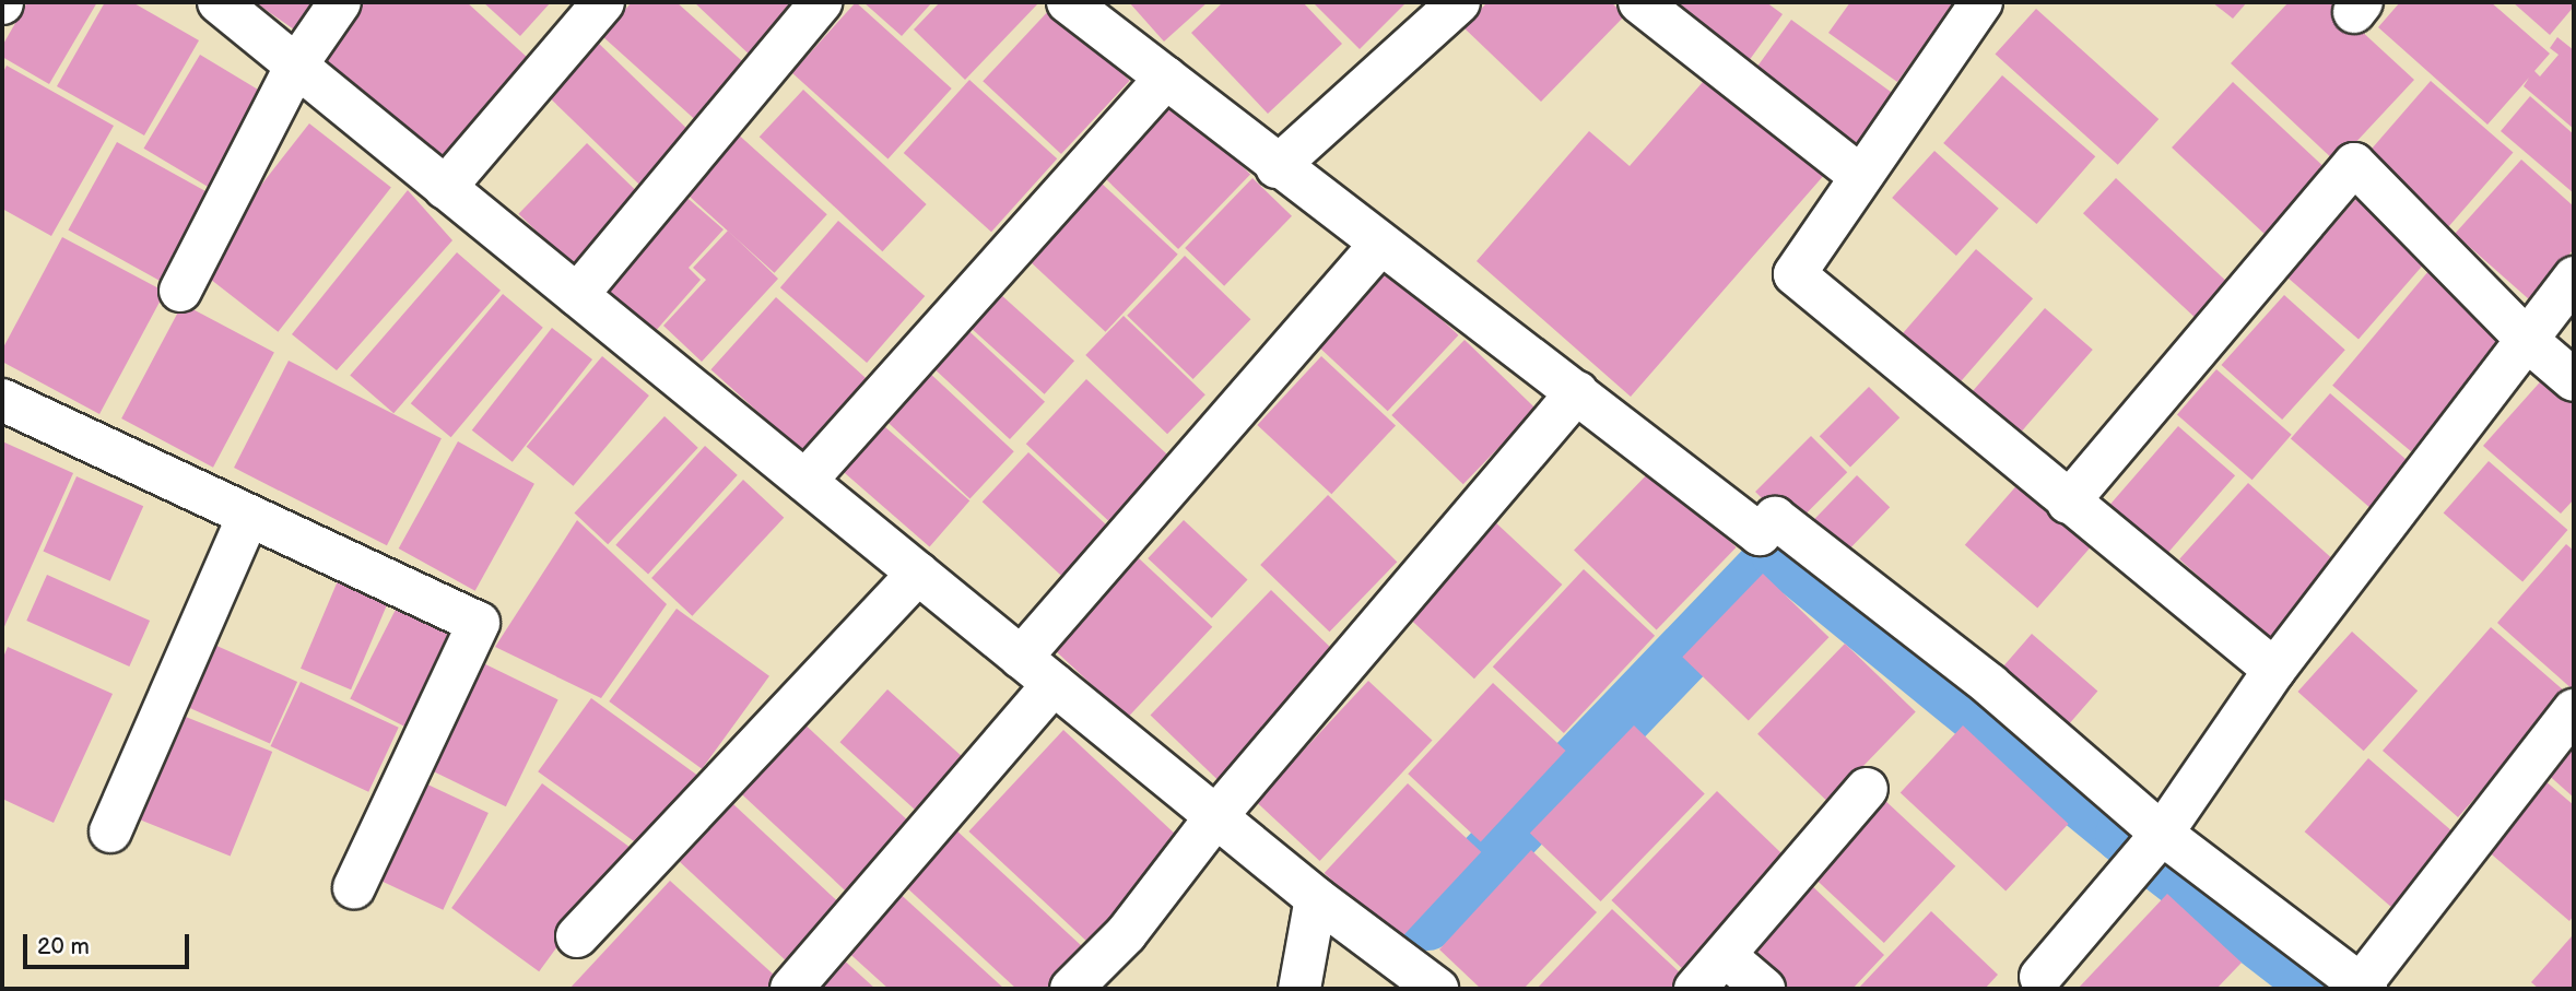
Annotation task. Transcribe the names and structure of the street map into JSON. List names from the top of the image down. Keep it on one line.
{"scale_bar":"20 m"}
